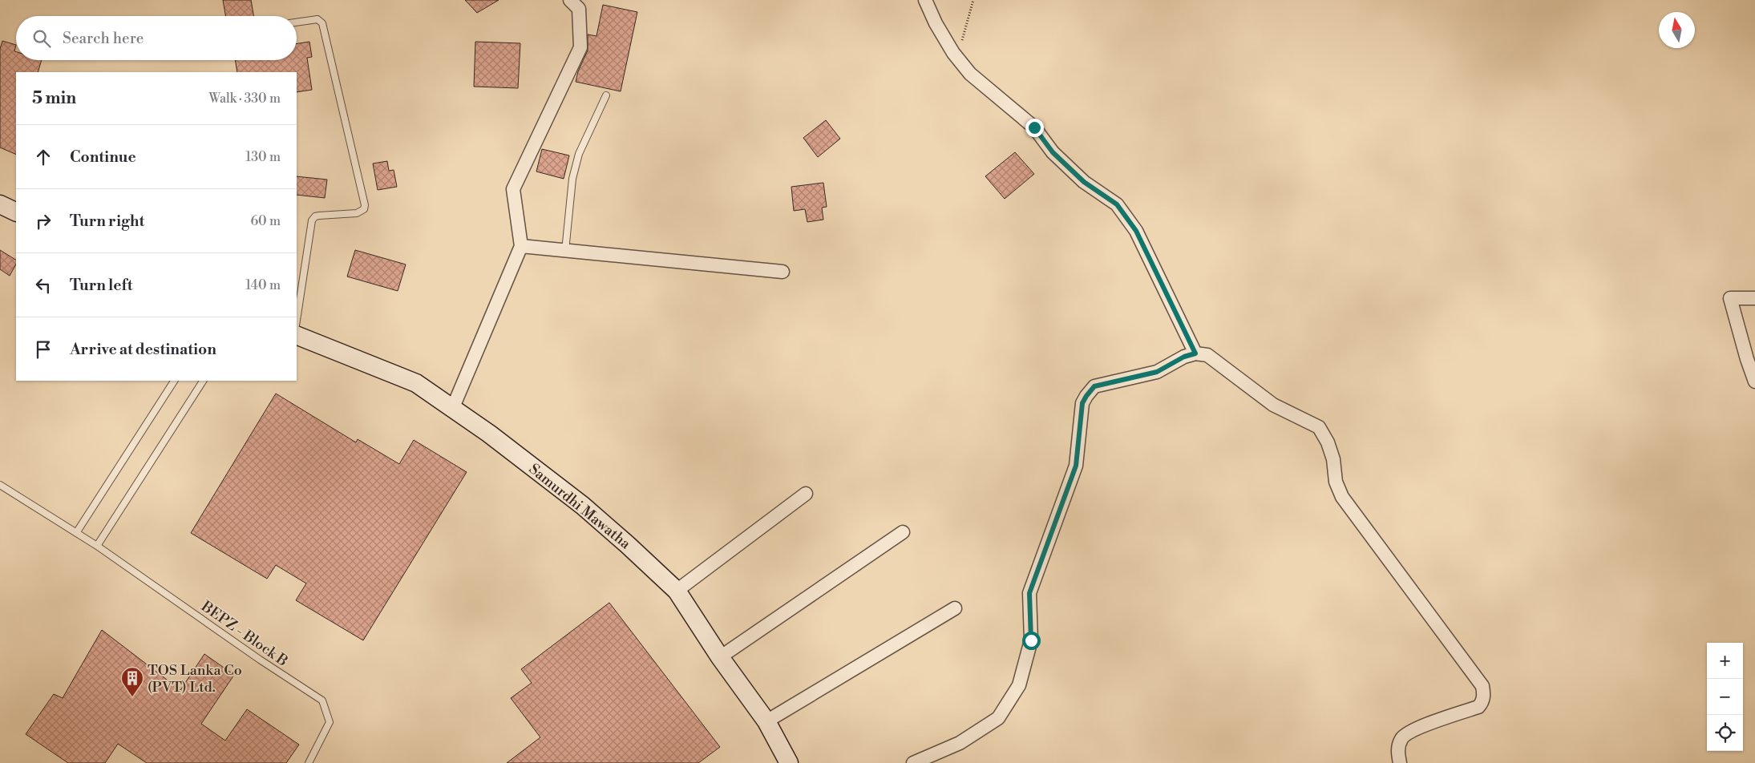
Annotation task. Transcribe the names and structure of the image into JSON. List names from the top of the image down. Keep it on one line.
{"streets":{"main road":["Samurdhi Mawatha"],"lane":["BEPZ - Block B"]},"places":{"building":["TOS Lanka Co (PVT) Ltd."]},"north":"top","page":{"search":"Search here","heading":["5 min","Walk · 330 m"],"list":[["Continue","130 m"],["Turn right","60 m"],["Turn left","140 m"],"Arrive at destination"],"map_buttons":["+","−"]}}
